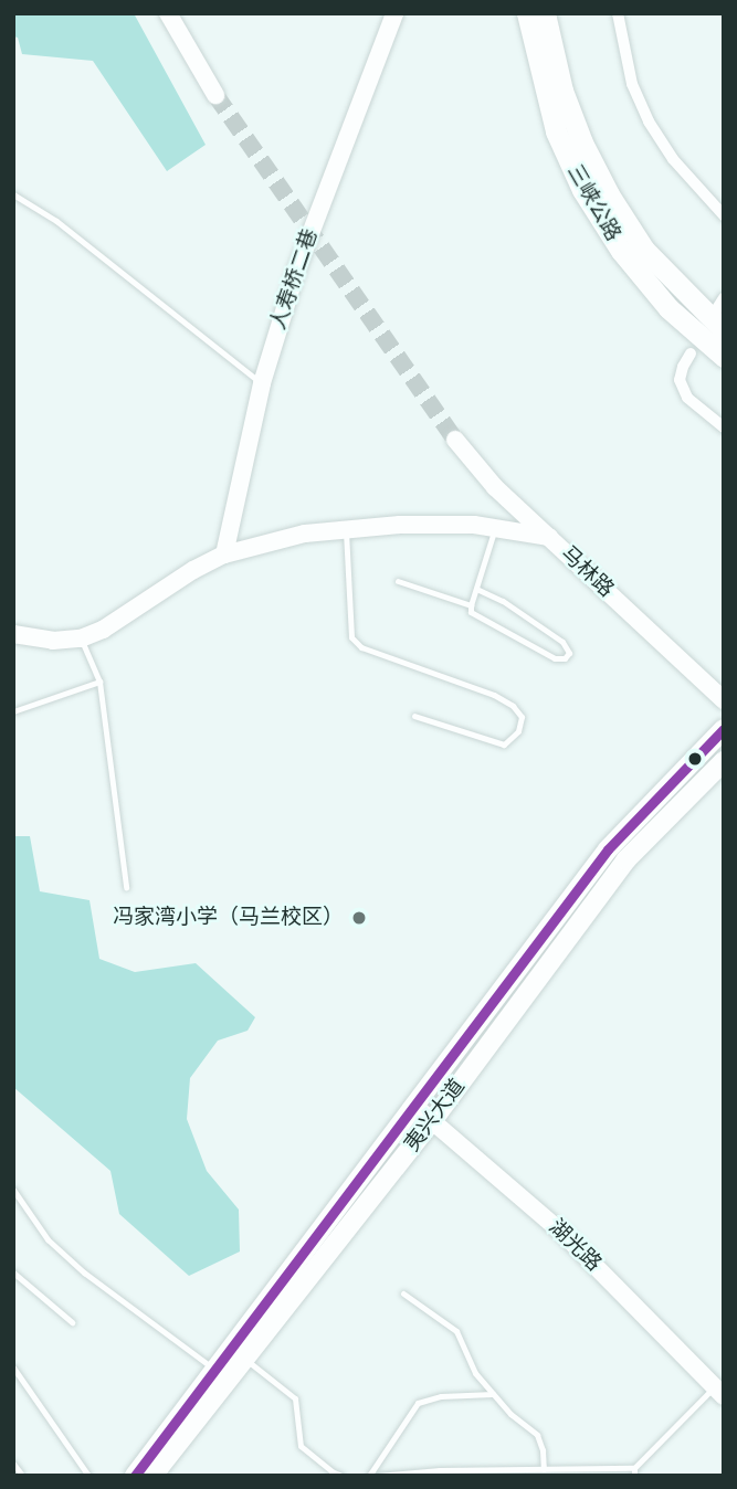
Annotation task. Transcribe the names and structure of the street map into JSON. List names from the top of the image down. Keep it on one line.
{"streets":{"highway":["三峡公路"],"main road":["夷兴大道"],"street":["人寿桥二巷","马林路","湖光路"]},"crossings":[["夷兴大道","湖光路"]],"places":["冯家湾小学（马兰校区）"]}
